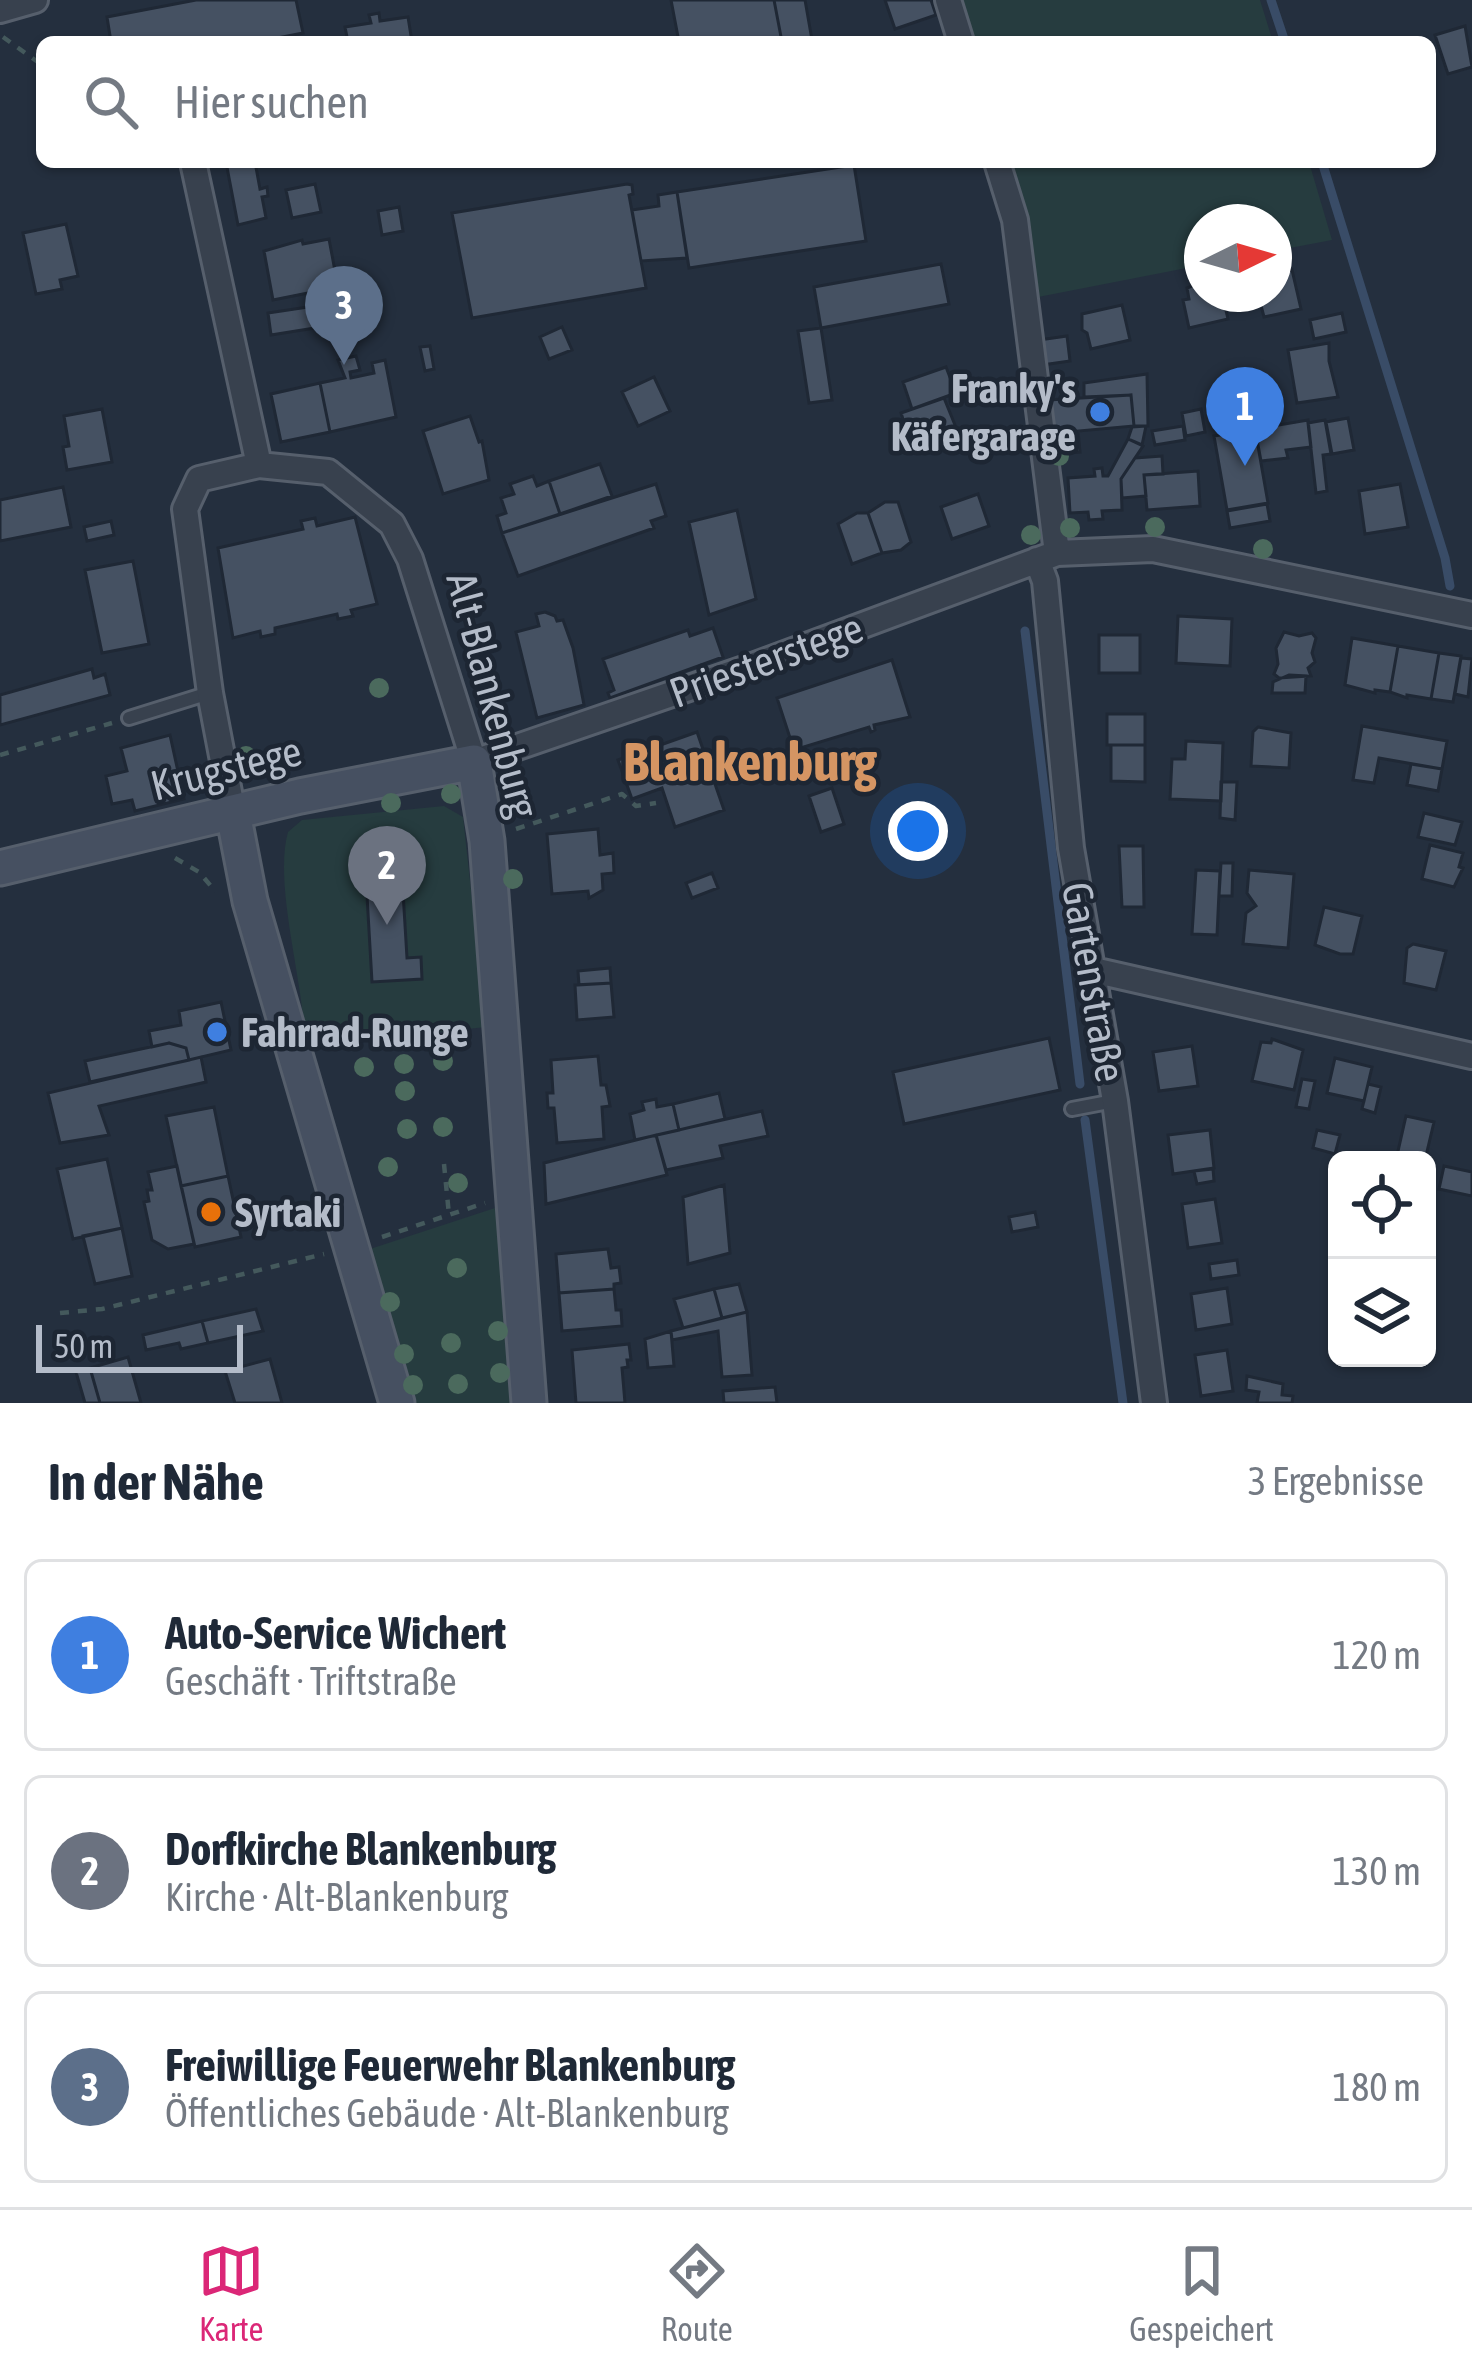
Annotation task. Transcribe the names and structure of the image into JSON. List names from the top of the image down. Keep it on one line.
{"streets":{"main road":["Alt-Blankenburg","Krugstege"],"street":["Priesterstege","Gartenstraße"]},"crossings":[["Priesterstege","Alt-Blankenburg"],["Priesterstege","Krugstege"],["Priesterstege","Gartenstraße"],["Alt-Blankenburg","Krugstege"]],"districts":["Blankenburg"],"places":["Franky's Käfergarage","Fahrrad-Runge","Syrtaki"],"scale_bar":"50 m","north":"right","page":{"search":"Hier suchen","pins":["3","1","2"],"scale":"50 m","heading":["In der Nähe","3 Ergebnisse"],"list":[{"mark":"1","name":"Auto-Service Wichert","note":"Geschäft · Triftstraße","value":"120 m"},{"mark":"2","name":"Dorfkirche Blankenburg","note":"Kirche · Alt-Blankenburg","value":"130 m"},{"mark":"3","name":"Freiwillige Feuerwehr Blankenburg","note":"Öffentliches Gebäude · Alt-Blankenburg","value":"180 m"}],"nav":["Karte","Route","Gespeichert"]}}
